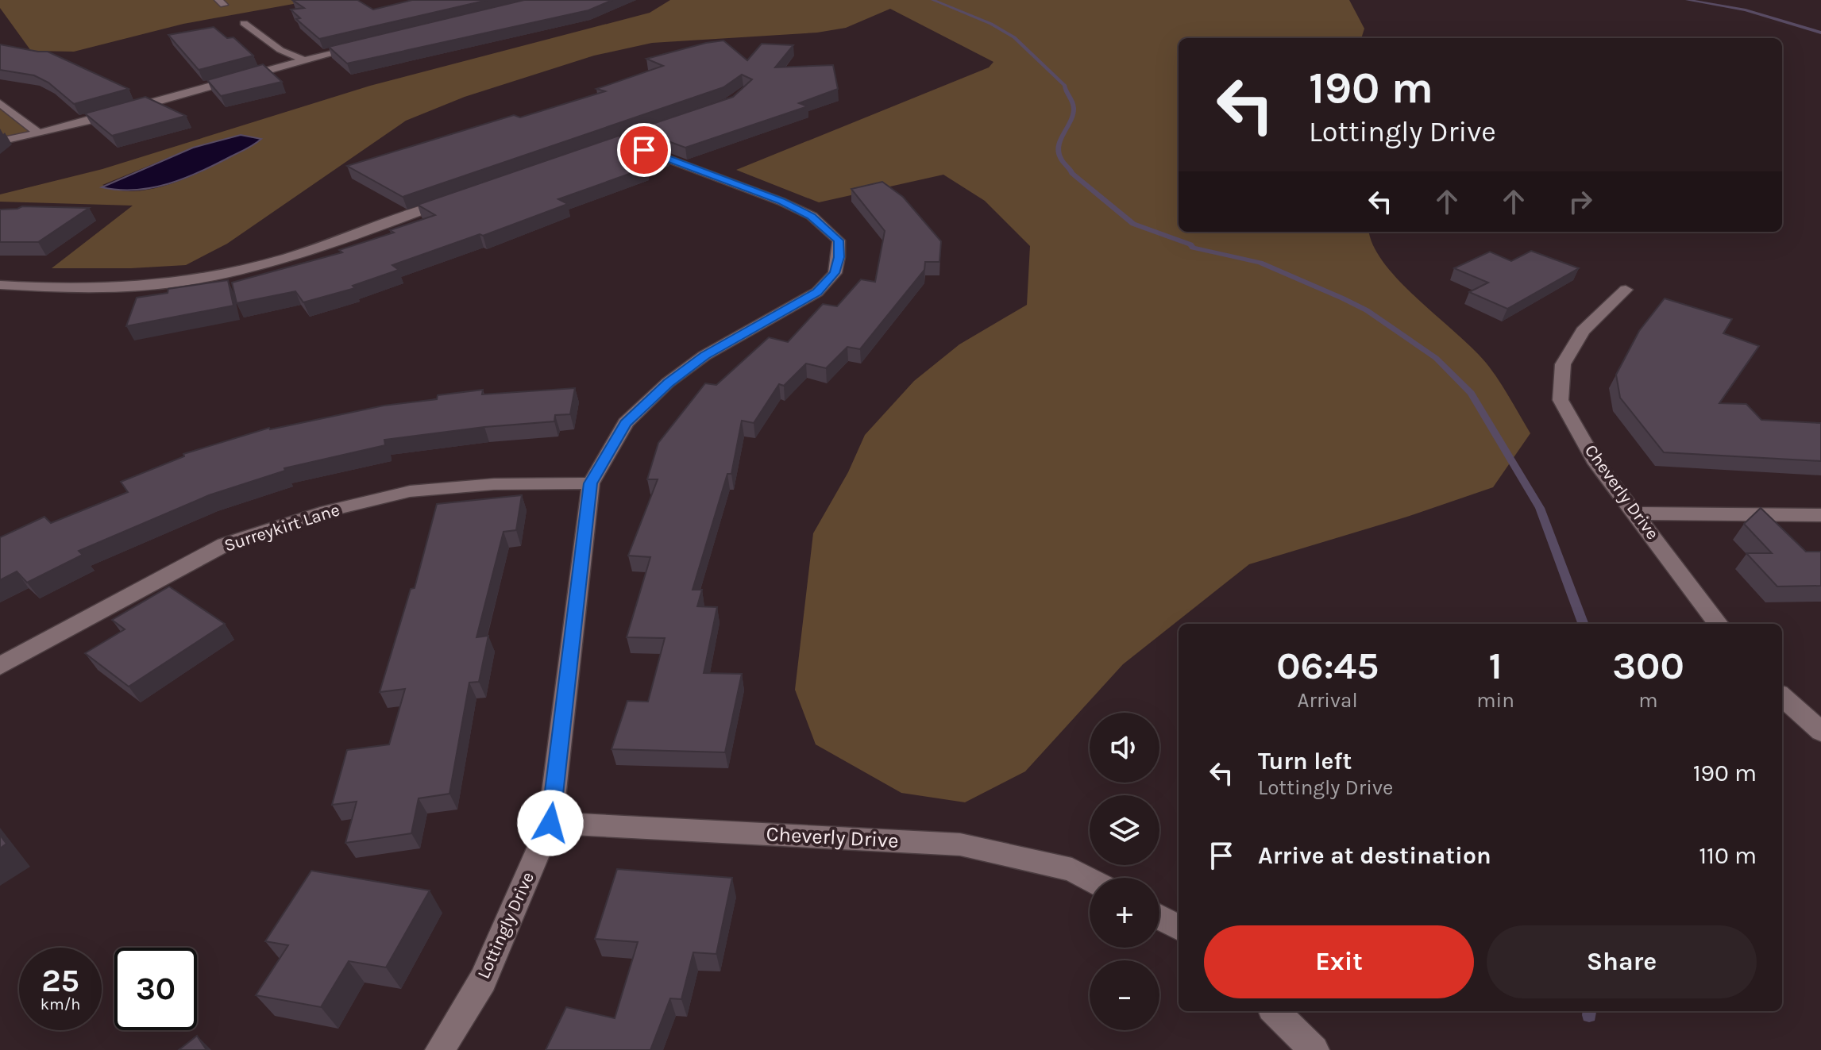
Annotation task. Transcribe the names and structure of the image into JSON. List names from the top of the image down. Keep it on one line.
{"streets":{"street":["Cheverly Drive","Surreykirt Lane","Lottingly Drive"]},"crossings":[["Cheverly Drive","Lottingly Drive"],["Surreykirt Lane","Lottingly Drive"]],"page":{"turn":["190 m","Lottingly Drive"],"eta":["06:45","Arrival","1","min","300","m"],"map_buttons":["+","−"],"list":[{"name":"Turn left","note":"Lottingly Drive","value":"190 m"},{"name":"Arrive at destination","value":"110 m"}],"buttons":["Exit","Share"],"speed":"25 km/h","limit":"30"}}
